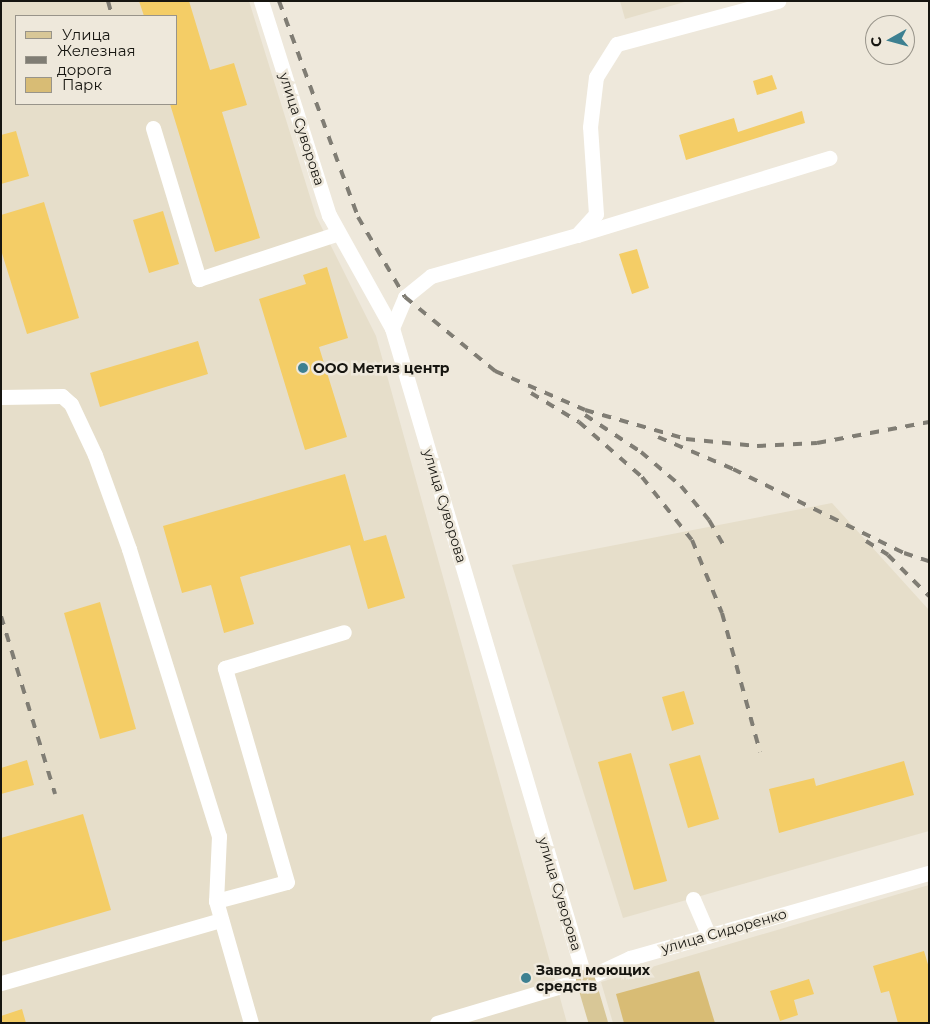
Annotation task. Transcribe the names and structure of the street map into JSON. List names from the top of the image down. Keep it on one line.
{"streets":{"main road":["улица Суворова"],"street":["улица Сидоренко"]},"crossings":[["улица Суворова","улица Сидоренко"]],"places":["ООО Метиз центр","Завод моющих средств"],"legend":["Улица","Железная дорога","Парк"],"north":"left"}
